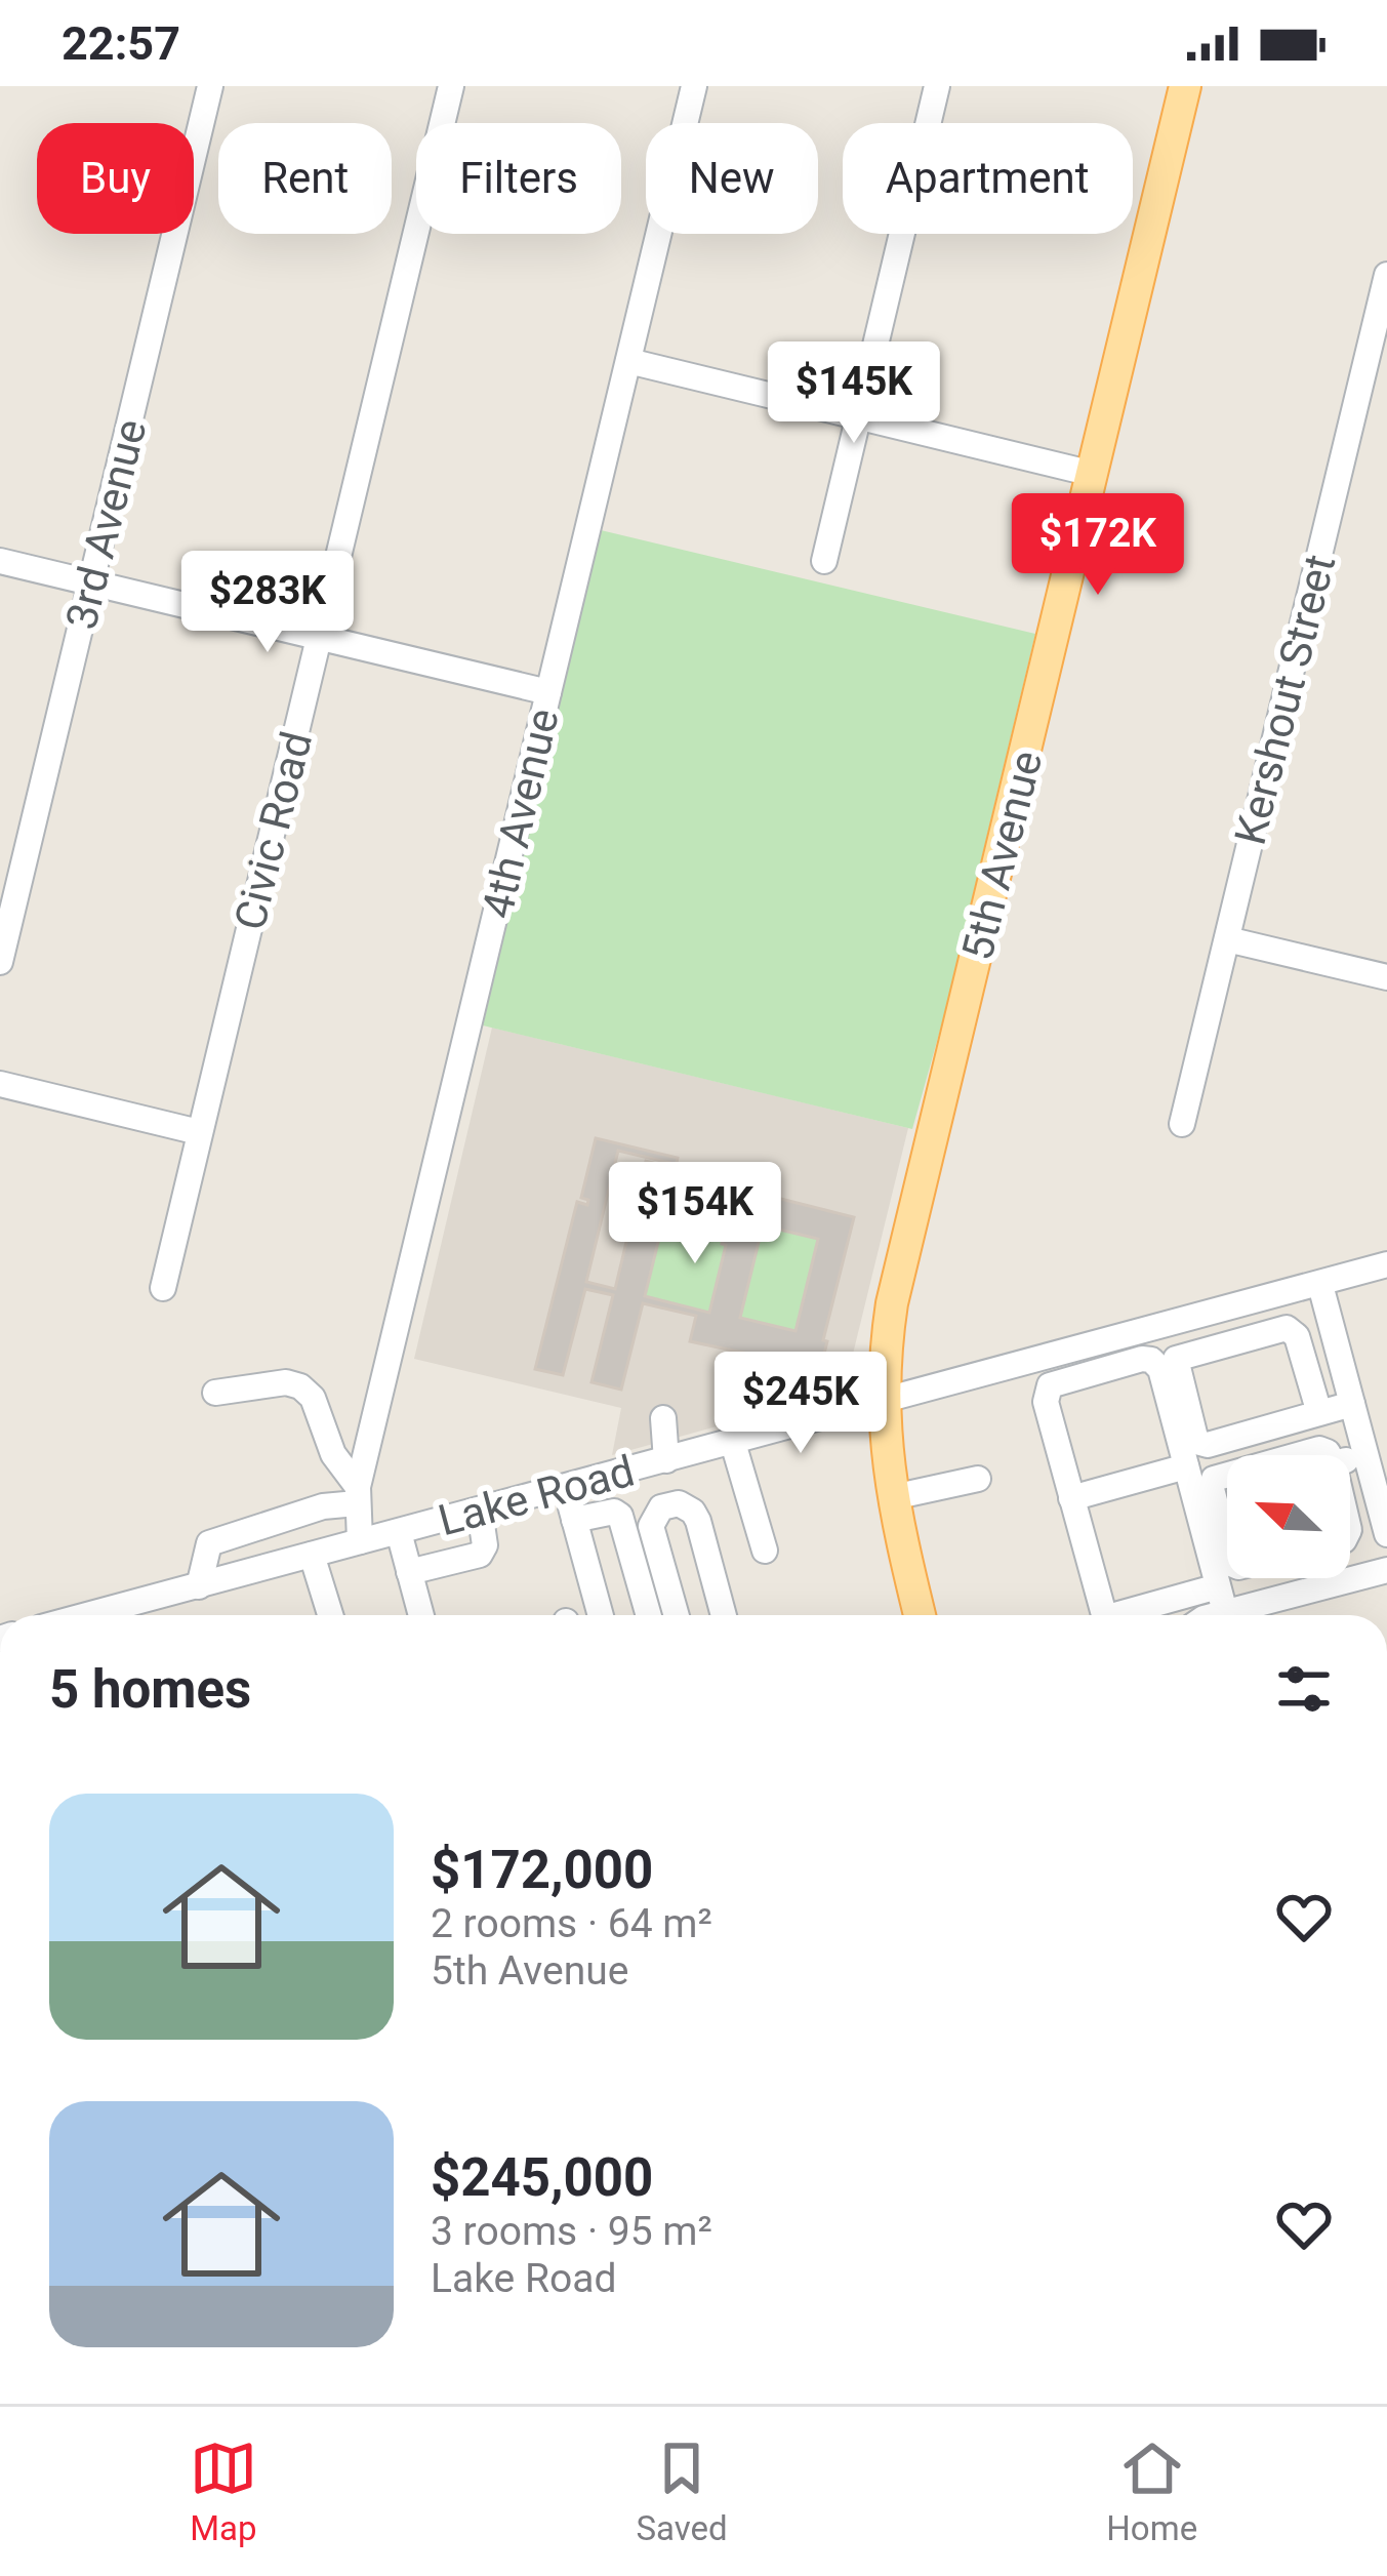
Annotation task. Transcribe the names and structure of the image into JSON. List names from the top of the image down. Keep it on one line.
{"streets":{"main road":["5th Avenue"],"street":["3rd Avenue","Kershout Street","4th Avenue","Civic Road","Lake Road"]},"crossings":[["4th Avenue","Lake Road"],["5th Avenue","Lake Road"]],"north":"top left","page":{"status":"22:57","chip":["Buy","Rent","Filters","New","Apartment"],"price":["$145K","$172K","$283K","$154K","$245K"],"heading":"5 homes","list":[{"name":"$172,000","note":"2 rooms · 64 m² · 5th Avenue"},{"name":"$245,000","note":"3 rooms · 95 m² · Lake Road"}],"tabs":["Map","Saved","Home"]}}
